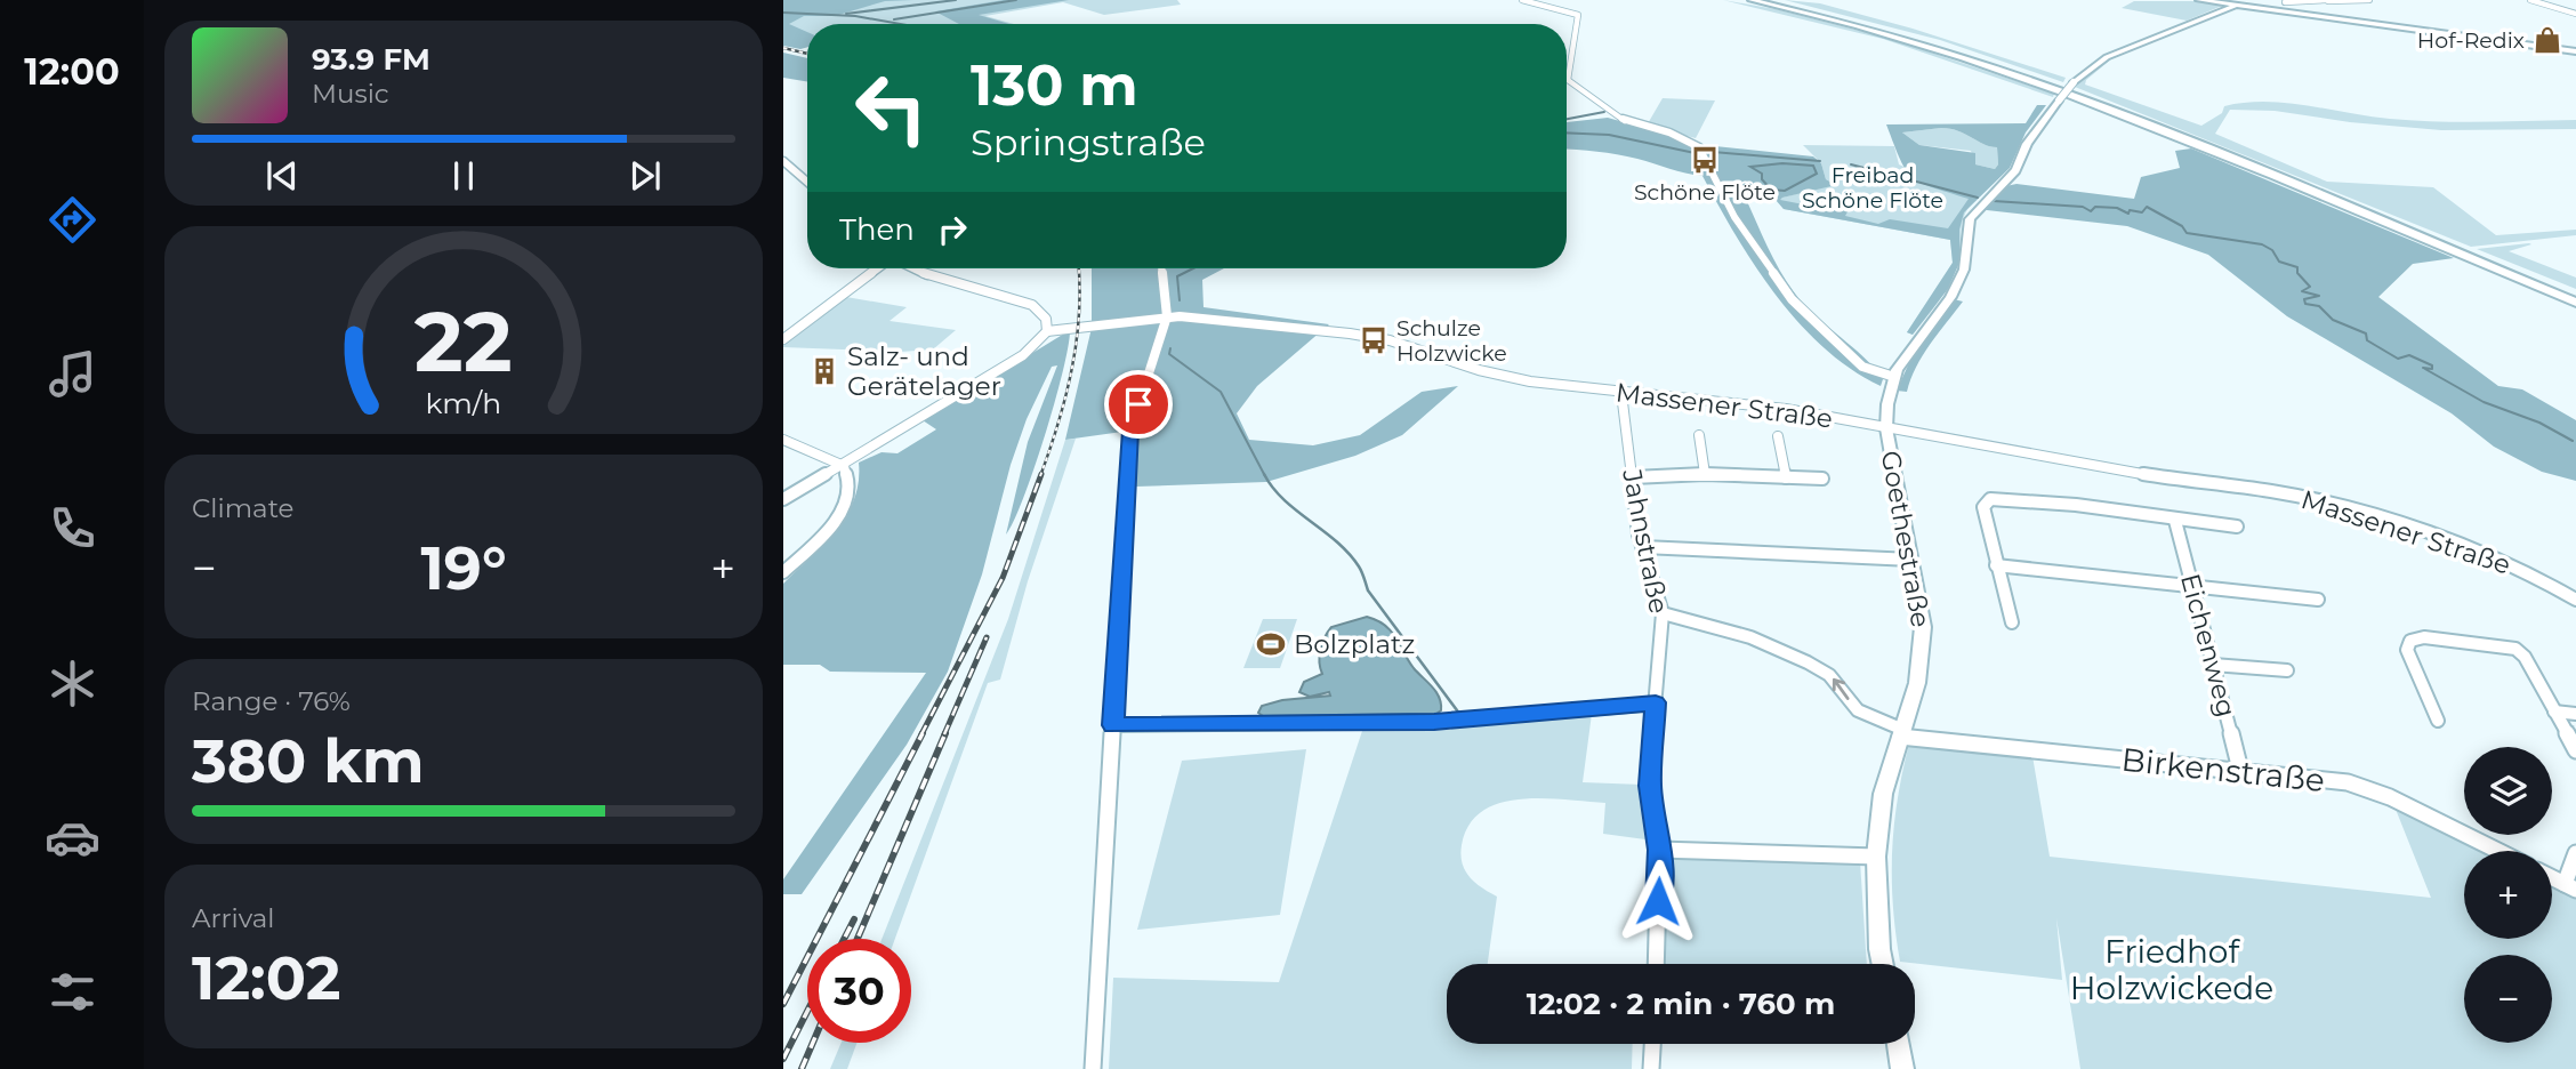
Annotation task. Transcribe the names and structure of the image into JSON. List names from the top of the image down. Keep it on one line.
{"streets":{"main road":["Goethestraße"],"street":["Massener Straße","Jahnstraße","Eichenweg","Birkenstraße"]},"crossings":[["Massener Straße","Goethestraße"],["Massener Straße","Jahnstraße"],["Goethestraße","Birkenstraße"],["Jahnstraße","Birkenstraße"],["Eichenweg","Birkenstraße"]],"parks":["Freibad Schöne Flöte","Friedhof Holzwickede"],"places":{"shop":["Hof-Redix"],"bus stop":["Schöne Flöte","Schulze Holzwicke"],"building":["Salz- und Gerätelager"],"sports":["Bolzplatz"]},"page":{"tabs":"12:00","turn":["130 m","Springstraße"],"song":["93.9 FM","Music"],"then":"Then","tile":["Climate",["Range · 76%","380 km"],["Arrival","12:02"]],"heat":["−","19°","+"],"map_buttons":["+","−"],"limit":"30","trip":"12:02 · 2 min · 760 m","gauge":["22","km/h"]}}
